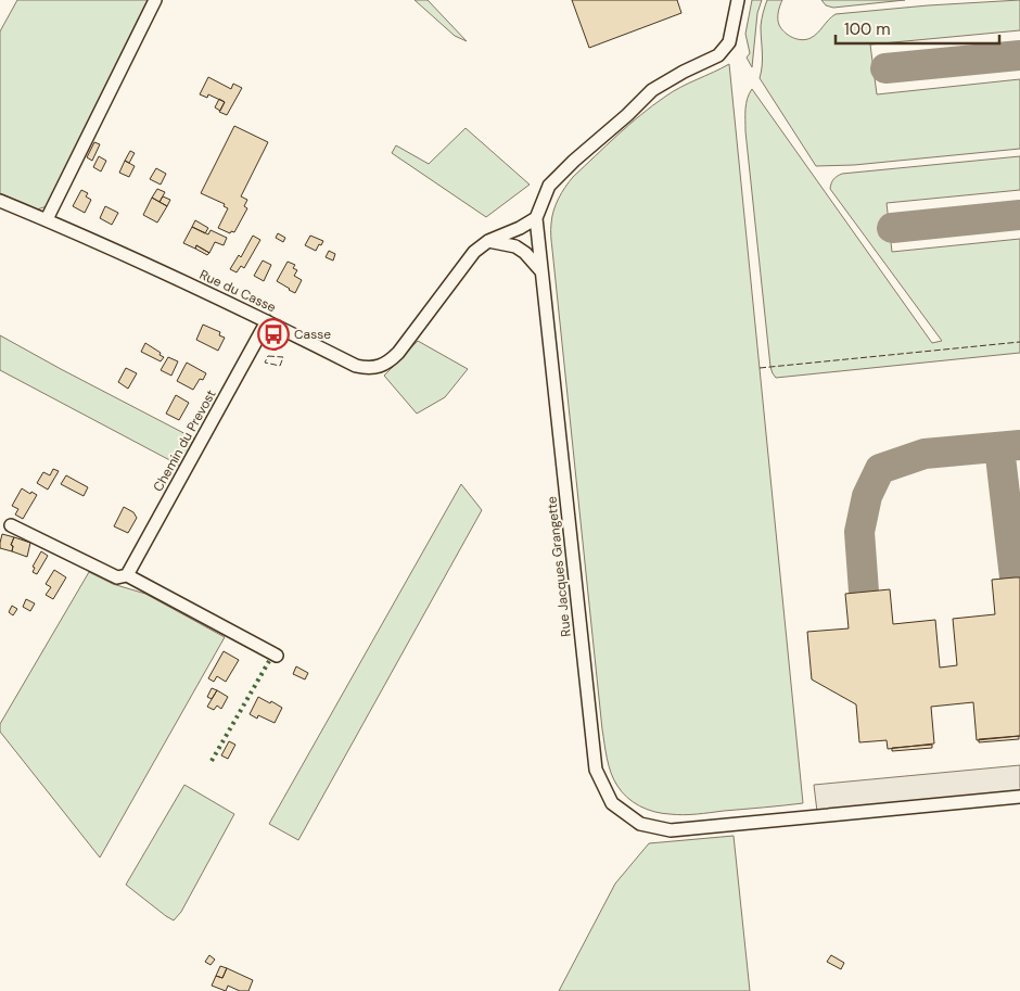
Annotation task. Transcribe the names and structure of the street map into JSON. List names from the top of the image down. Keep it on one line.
{"streets":{"street":["Rue du Casse","Chemin du Prevost","Rue Jacques Grangette"]},"crossings":[["Rue du Casse","Chemin du Prevost"],["Rue du Casse","Rue Jacques Grangette"]],"places":{"bus stop":["Casse"]},"scale_bar":"100 m"}
